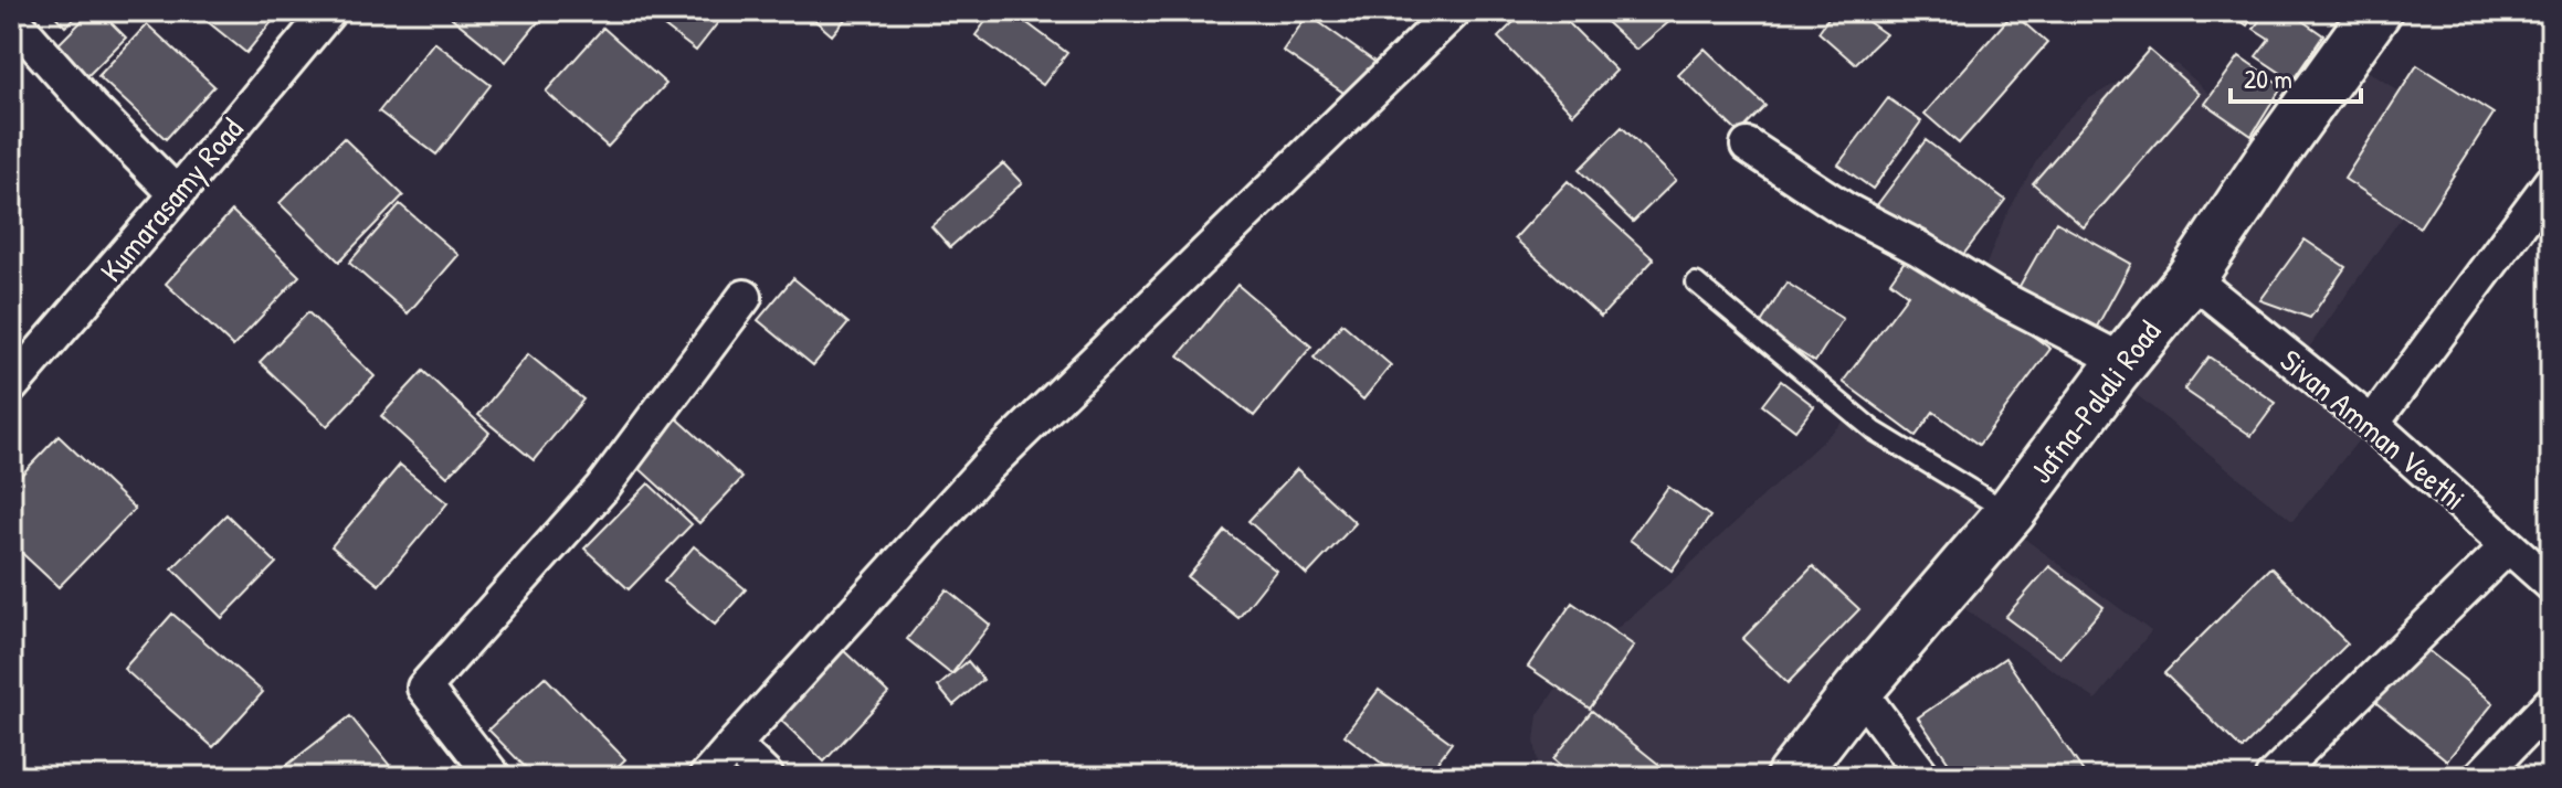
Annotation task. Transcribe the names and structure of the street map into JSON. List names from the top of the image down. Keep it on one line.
{"streets":{"main road":["Jafna-Palali Road"],"street":["Kumarasamy Road","Sivan Amman Veethi"]},"crossings":[["Jafna-Palali Road","Sivan Amman Veethi"]],"scale_bar":"20 m"}
